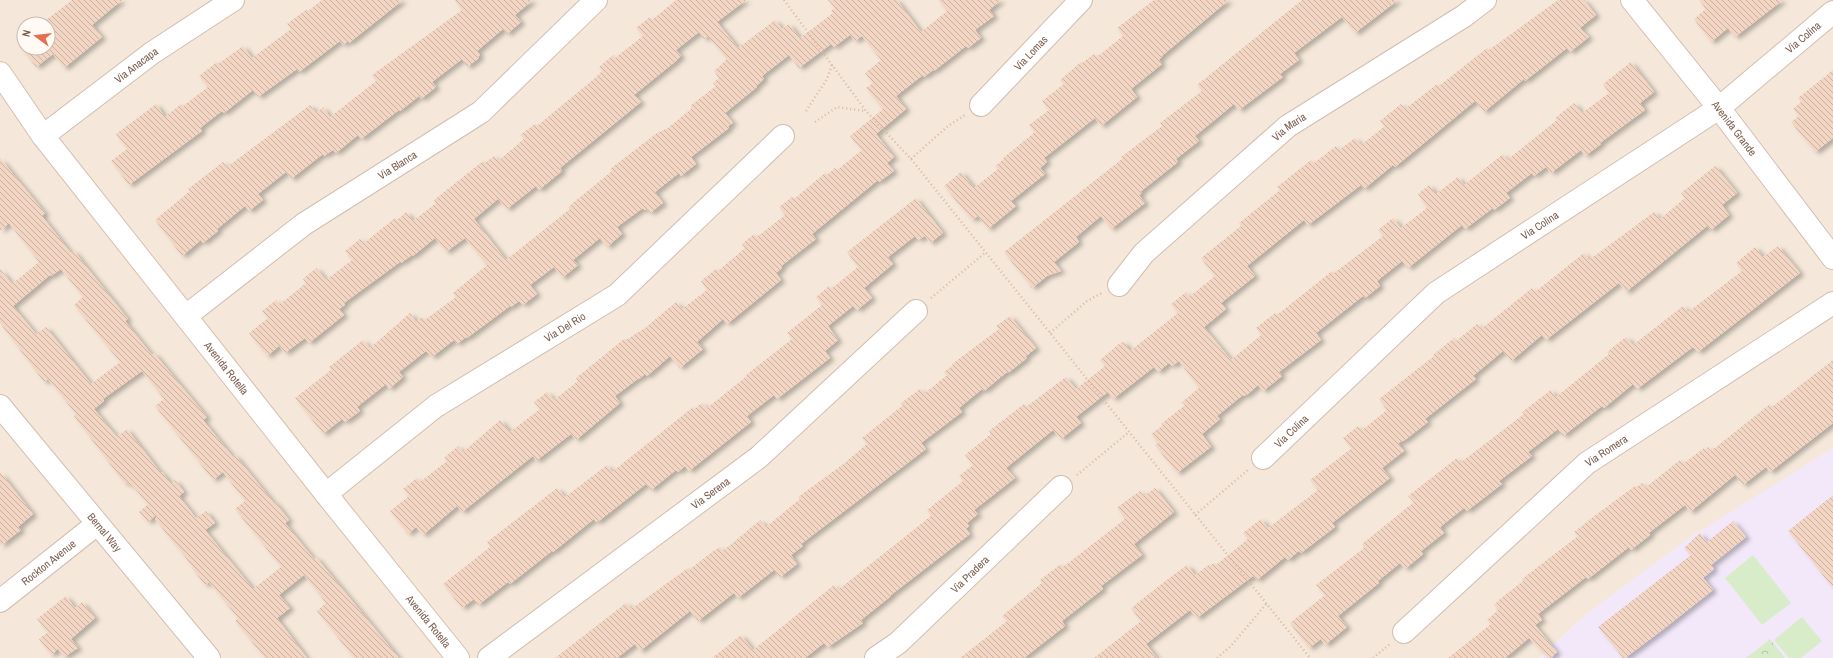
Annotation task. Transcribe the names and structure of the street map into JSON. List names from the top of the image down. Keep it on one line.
{"streets":{"street":["Via Colina","Via Lomas","Via Anacapa","Via Maria","Avenida Grande","Via Blanca","Via Del Rio","Avenida Rotella","Via Romera","Via Serena","Bernal Way","Rockton Avenue","Via Pradera"]},"crossings":[["Via Colina","Avenida Grande"],["Via Anacapa","Avenida Rotella"],["Via Blanca","Avenida Rotella"],["Via Del Rio","Avenida Rotella"],["Bernal Way","Rockton Avenue"]],"north":"left"}
